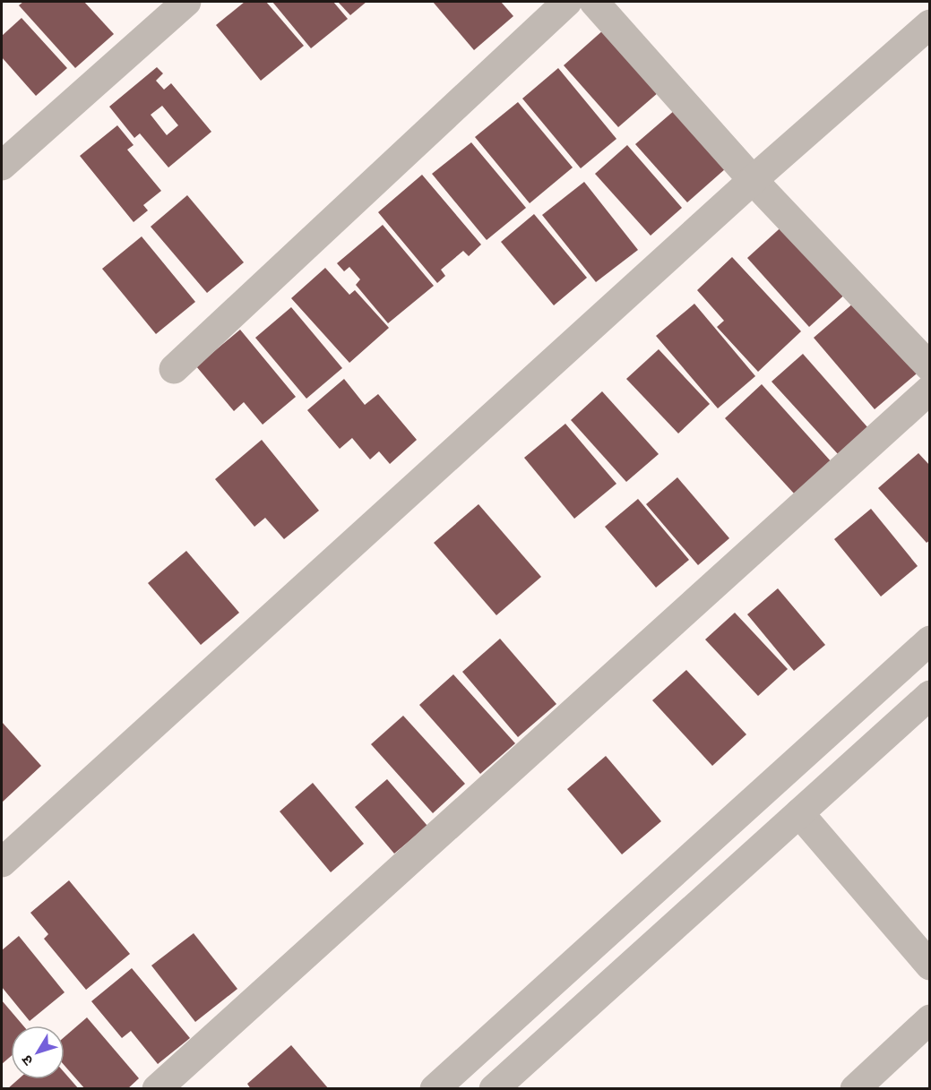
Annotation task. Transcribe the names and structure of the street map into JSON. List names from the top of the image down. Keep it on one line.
{"north":"bottom left"}
